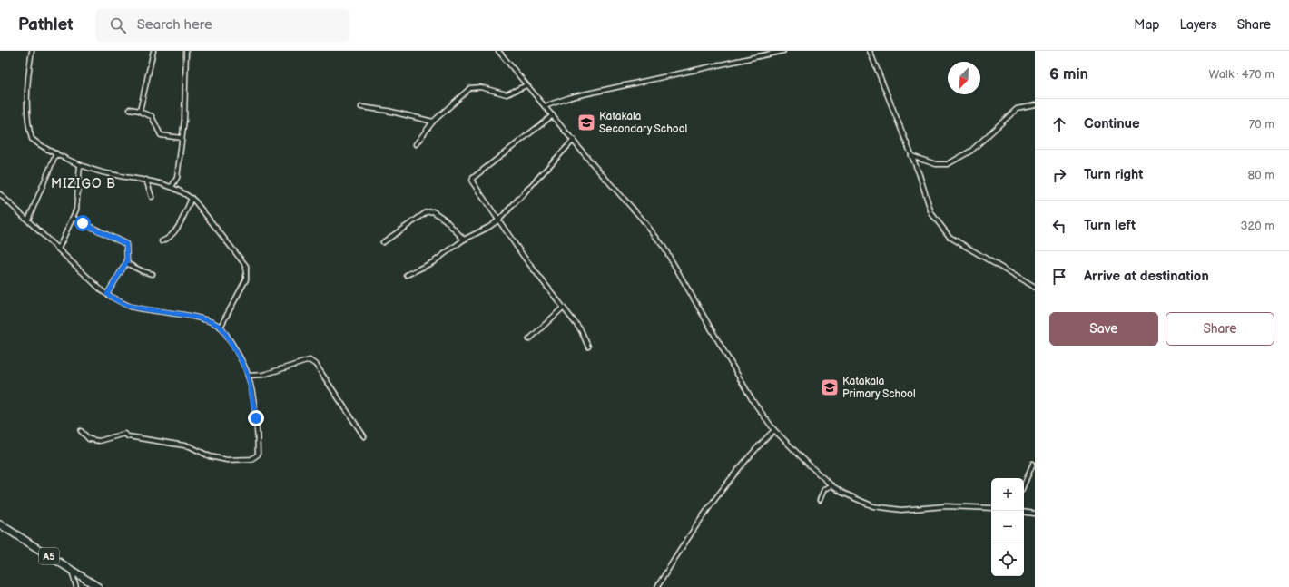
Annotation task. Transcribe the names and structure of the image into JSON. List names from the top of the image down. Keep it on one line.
{"streets":{"main road":["A5"]},"districts":["MIZIGO B"],"places":{"school or university":["Katakala Secondary School","Katakala Primary School"]},"north":"bottom left","page":{"header":"Pathlet","search":"Search here","nav":["Map","Layers","Share"],"heading":["6 min","Walk · 470 m"],"list":[["Continue","70 m"],["Turn right","80 m"],["Turn left","320 m"],"Arrive at destination"],"buttons":["Save","Share"],"map_buttons":["+","−"]}}
